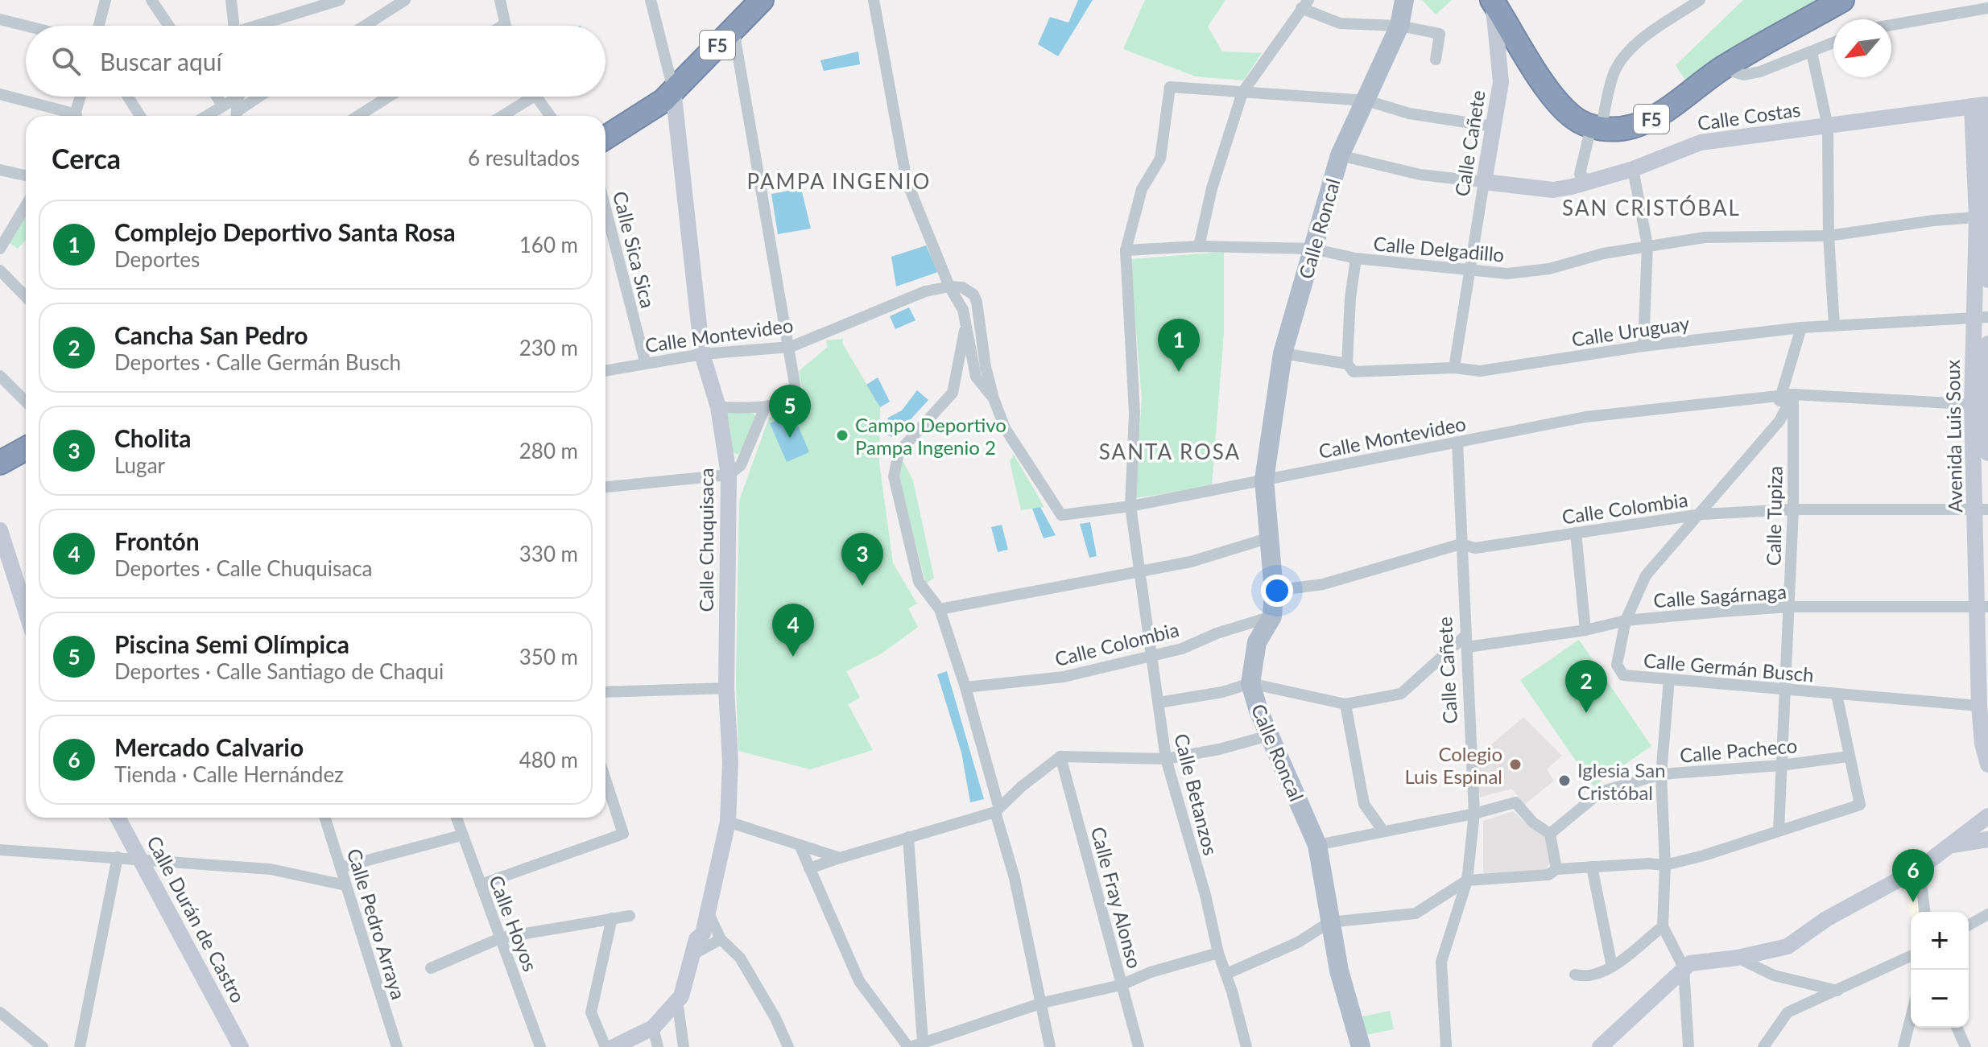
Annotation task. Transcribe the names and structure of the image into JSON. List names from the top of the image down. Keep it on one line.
{"streets":{"highway":["F5"],"main road":["Calle Costas","Calle Cañete","Calle Roncal","Avenida Luis Soux","Calle Chuquisaca","Calle Durán de Castro"],"street":["Calle Delgadillo","Calle Sica Sica","Calle Uruguay","Calle Montevideo","Calle Colombia","Calle Tupiza","Calle Sagárnaga","Calle Germán Busch","Calle Pacheco","Calle Betanzos","Calle Fray Alonso","Calle Hoyos","Calle Pedro Arraya"]},"crossings":[["F5","Calle Chuquisaca"],["Calle Costas","Calle Cañete"],["Calle Costas","Avenida Luis Soux"],["Calle Cañete","Calle Delgadillo"],["Calle Cañete","Calle Uruguay"],["Calle Cañete","Calle Montevideo"],["Calle Cañete","Calle Colombia"],["Calle Cañete","Calle Sagárnaga"],["Calle Roncal","Calle Delgadillo"],["Calle Roncal","Calle Uruguay"],["Calle Roncal","Calle Montevideo"],["Calle Roncal","Calle Colombia"],["Calle Delgadillo","Avenida Luis Soux"],["Calle Delgadillo","Calle Betanzos"],["Calle Sica Sica","Calle Montevideo"],["Calle Uruguay","Avenida Luis Soux"],["Calle Montevideo","Avenida Luis Soux"],["Calle Montevideo","Calle Tupiza"],["Calle Montevideo","Calle Chuquisaca"],["Calle Montevideo","Calle Germán Busch"],["Calle Montevideo","Calle Betanzos"],["Avenida Luis Soux","Calle Colombia"],["Avenida Luis Soux","Calle Sagárnaga"],["Avenida Luis Soux","Calle Germán Busch"],["Calle Colombia","Calle Tupiza"],["Calle Colombia","Calle Germán Busch"],["Calle Colombia","Calle Betanzos"],["Calle Tupiza","Calle Sagárnaga"],["Calle Tupiza","Calle Germán Busch"],["Calle Tupiza","Calle Pacheco"],["Calle Sagárnaga","Calle Germán Busch"]],"districts":["PAMPA INGENIO","SAN CRISTÓBAL","SANTA ROSA"],"places":["Campo Deportivo Pampa Ingenio 2","Colegio Luis Espinal","Iglesia San Cristóbal"],"north":"bottom left","page":{"search":"Buscar aquí","heading":["Cerca","6 resultados"],"list":[{"mark":"1","name":"Complejo Deportivo Santa Rosa","note":"Deportes","value":"160 m"},{"mark":"2","name":"Cancha San Pedro","note":"Deportes · Calle Germán Busch","value":"230 m"},{"mark":"3","name":"Cholita","note":"Lugar","value":"280 m"},{"mark":"4","name":"Frontón","note":"Deportes · Calle Chuquisaca","value":"330 m"},{"mark":"5","name":"Piscina Semi Olímpica","note":"Deportes · Calle Santiago de Chaqui","value":"350 m"},{"mark":"6","name":"Mercado Calvario","note":"Tienda · Calle Hernández","value":"480 m"}],"pins":["1","5","3","4","2","6"],"map_buttons":["+","−"]}}
